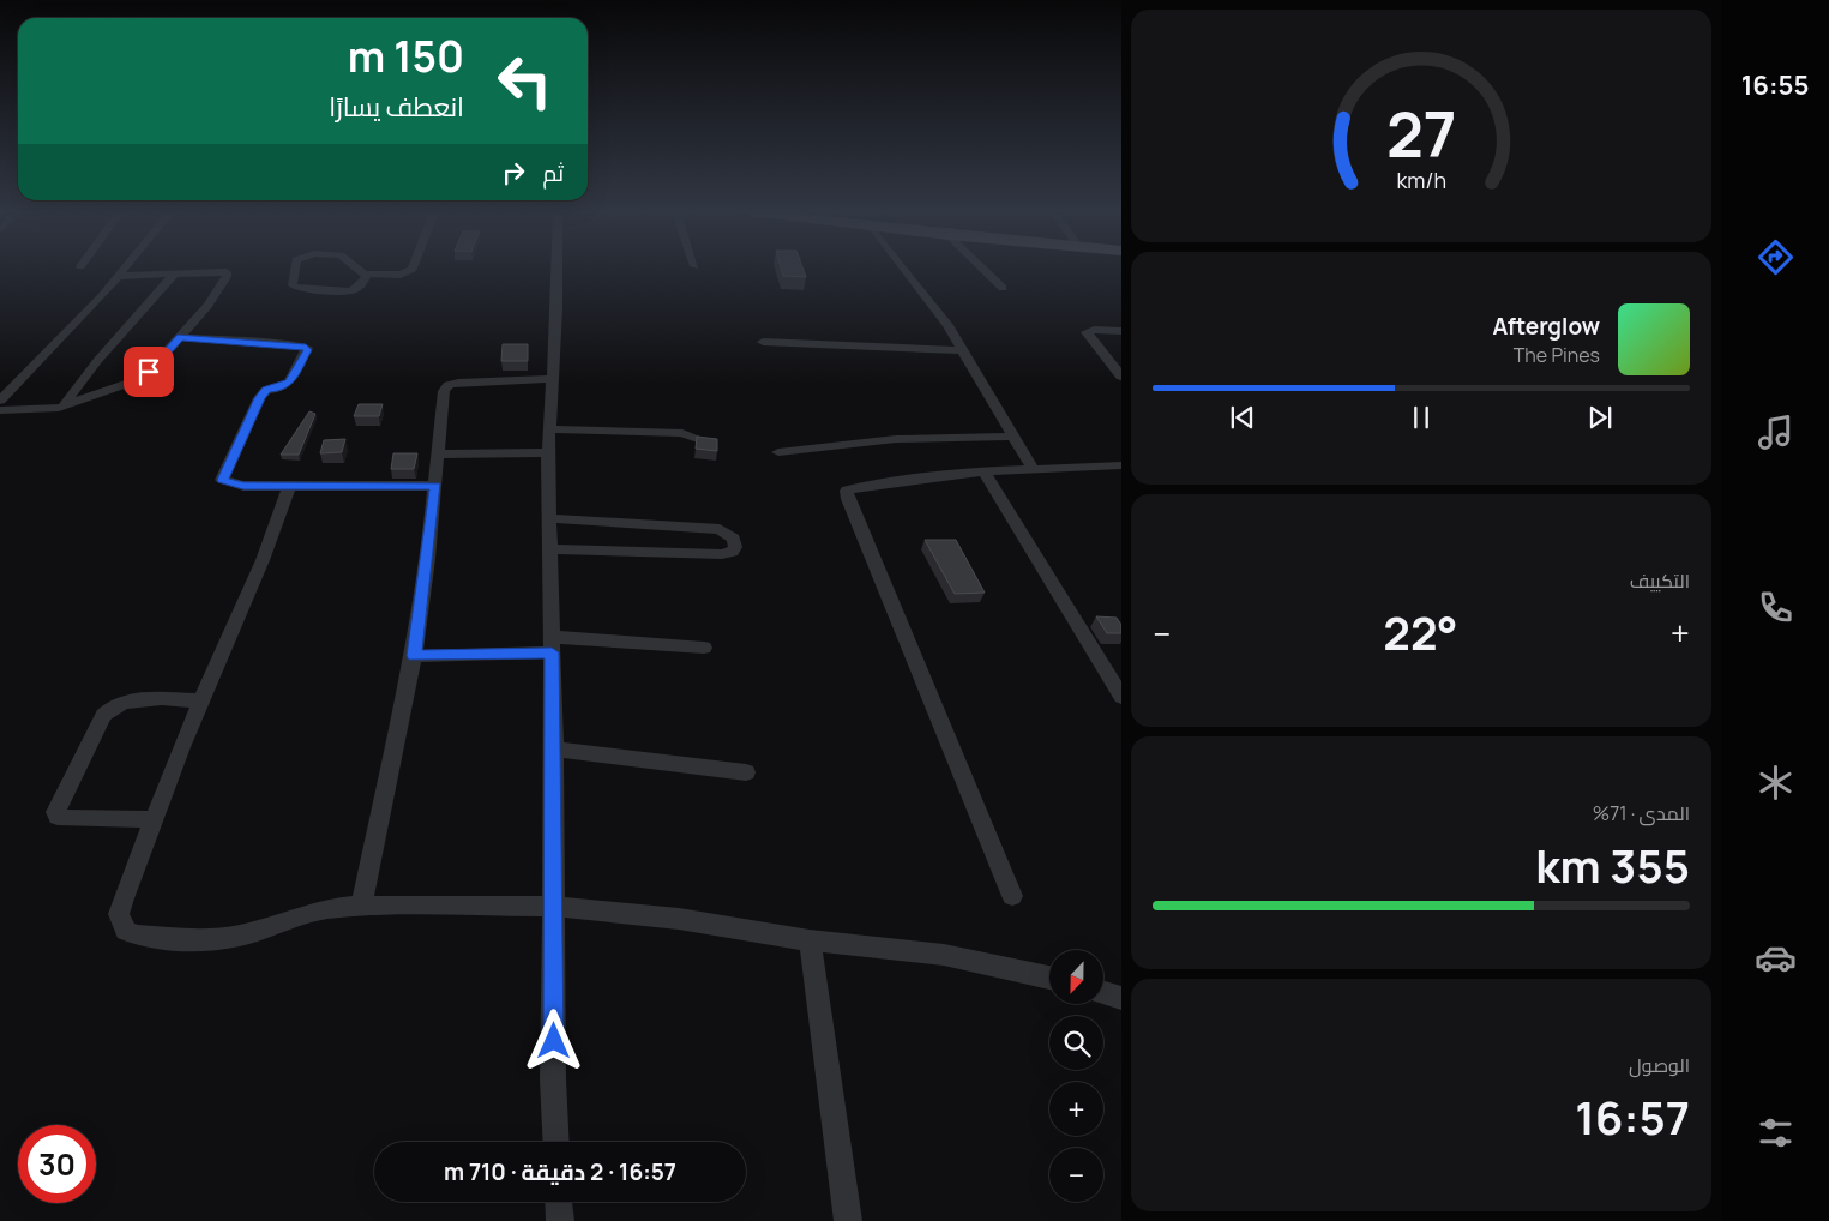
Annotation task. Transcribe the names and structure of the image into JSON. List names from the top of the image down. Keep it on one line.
{"north":"bottom","page":{"tabs":"16:55","turn":["150 m","انعطف يسارًا"],"then":"ثم","song":["Afterglow","The Pines"],"tile":["التكييف",["المدى · 71%","355 km"],["الوصول","16:57"]],"heat":["−","22°","+"],"map_buttons":["+","−"],"limit":"30","trip":"16:57 · 2 دقيقة · 710 m","gauge":["27","km/h"]}}
